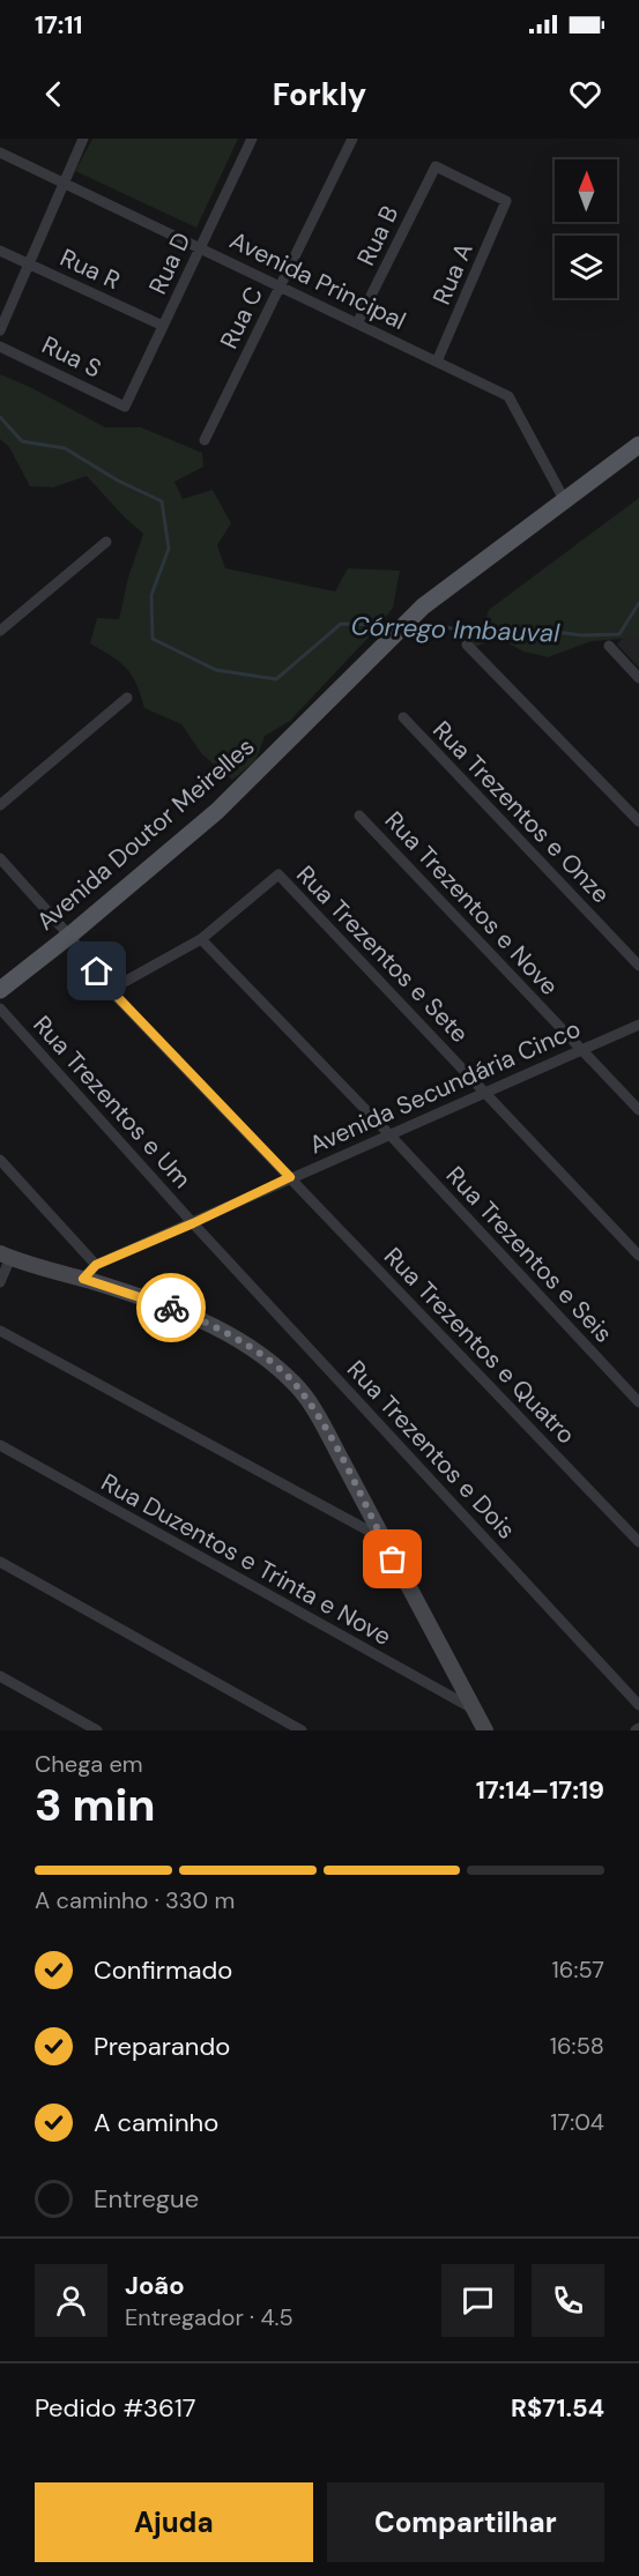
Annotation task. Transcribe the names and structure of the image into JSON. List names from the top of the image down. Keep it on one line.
{"streets":{"main road":["Avenida Doutor Meirelles"],"street":["Rua B","Rua D","Rua R","Rua A","Avenida Principal","Rua C","Rua S","Rua Trezentos e Onze","Rua Trezentos e Nove","Rua Trezentos e Sete","Avenida Secundária Cinco","Rua Trezentos e Um","Rua Trezentos e Seis","Rua Trezentos e Quatro","Rua Trezentos e Dois","Rua Duzentos e Trinta e Nove"]},"crossings":[["Rua B","Rua A"],["Rua B","Avenida Principal"],["Rua D","Rua R"],["Rua D","Avenida Principal"],["Rua D","Rua S"],["Rua A","Avenida Principal"],["Avenida Principal","Rua C"],["Avenida Principal","Avenida Doutor Meirelles"],["Avenida Doutor Meirelles","Rua Trezentos e Quatro"],["Rua Trezentos e Nove","Avenida Secundária Cinco"],["Rua Trezentos e Sete","Avenida Secundária Cinco"],["Rua Trezentos e Sete","Rua Trezentos e Seis"],["Avenida Secundária Cinco","Rua Trezentos e Um"],["Avenida Secundária Cinco","Rua Trezentos e Seis"],["Avenida Secundária Cinco","Rua Trezentos e Quatro"],["Avenida Secundária Cinco","Rua Trezentos e Dois"],["Rua Trezentos e Um","Rua Trezentos e Dois"]],"water":["Córrego Imbauval"],"north":"top","page":{"status":"17:11","header":"Forkly","heading":["3 min","Chega em","17:14–17:19"],"panel":["João","Entregador · 4.5","Pedido #3617","R$71.54"],"bar":"A caminho · 330 m","list":[["Confirmado","16:57"],["Preparando","16:58"],["A caminho","17:04"],"Entregue"],"buttons":["Ajuda","Compartilhar"]}}
